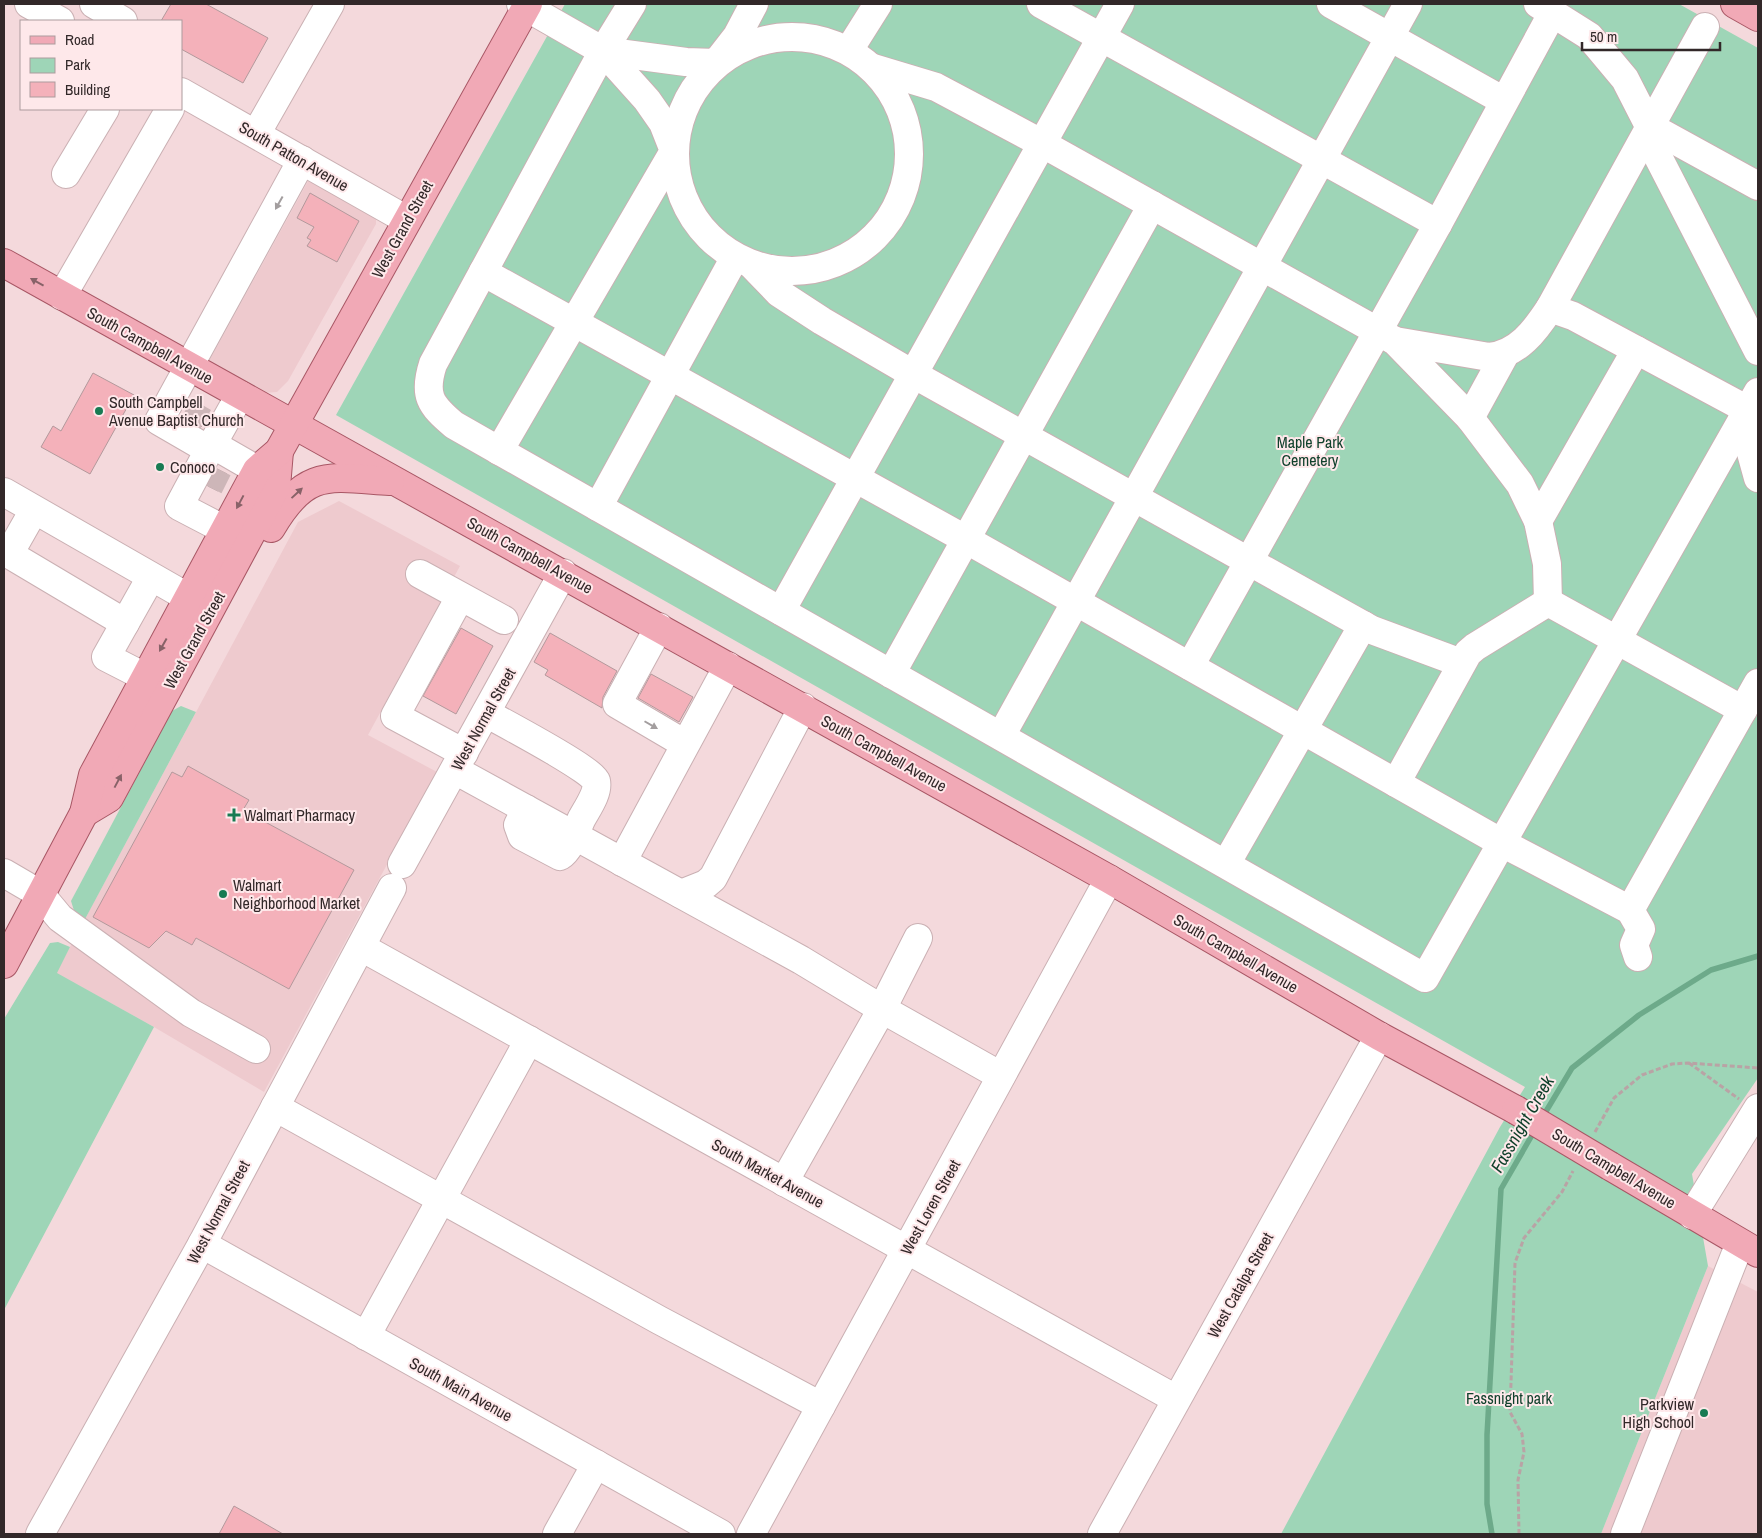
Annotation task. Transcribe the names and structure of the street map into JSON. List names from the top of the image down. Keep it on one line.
{"streets":{"main road":["West Grand Street","South Campbell Avenue"],"street":["South Patton Avenue","West Normal Street","South Market Avenue","West Loren Street","West Catalpa Street","South Main Avenue"]},"crossings":[["South Patton Avenue","West Grand Street"],["West Grand Street","South Campbell Avenue"],["South Campbell Avenue","West Normal Street"],["South Campbell Avenue","West Loren Street"],["South Campbell Avenue","West Catalpa Street"],["West Normal Street","South Market Avenue"],["West Normal Street","South Main Avenue"],["South Market Avenue","West Loren Street"],["South Market Avenue","West Catalpa Street"]],"water":["Fassnight Creek"],"parks":["Maple Park Cemetery","Fassnight park"],"places":{"other":["South Campbell Avenue Baptist Church","Conoco","Walmart Neighborhood Market","Parkview High School"],"health":["Walmart Pharmacy"]},"legend":["Road","Park","Building"],"scale_bar":"50 m"}
